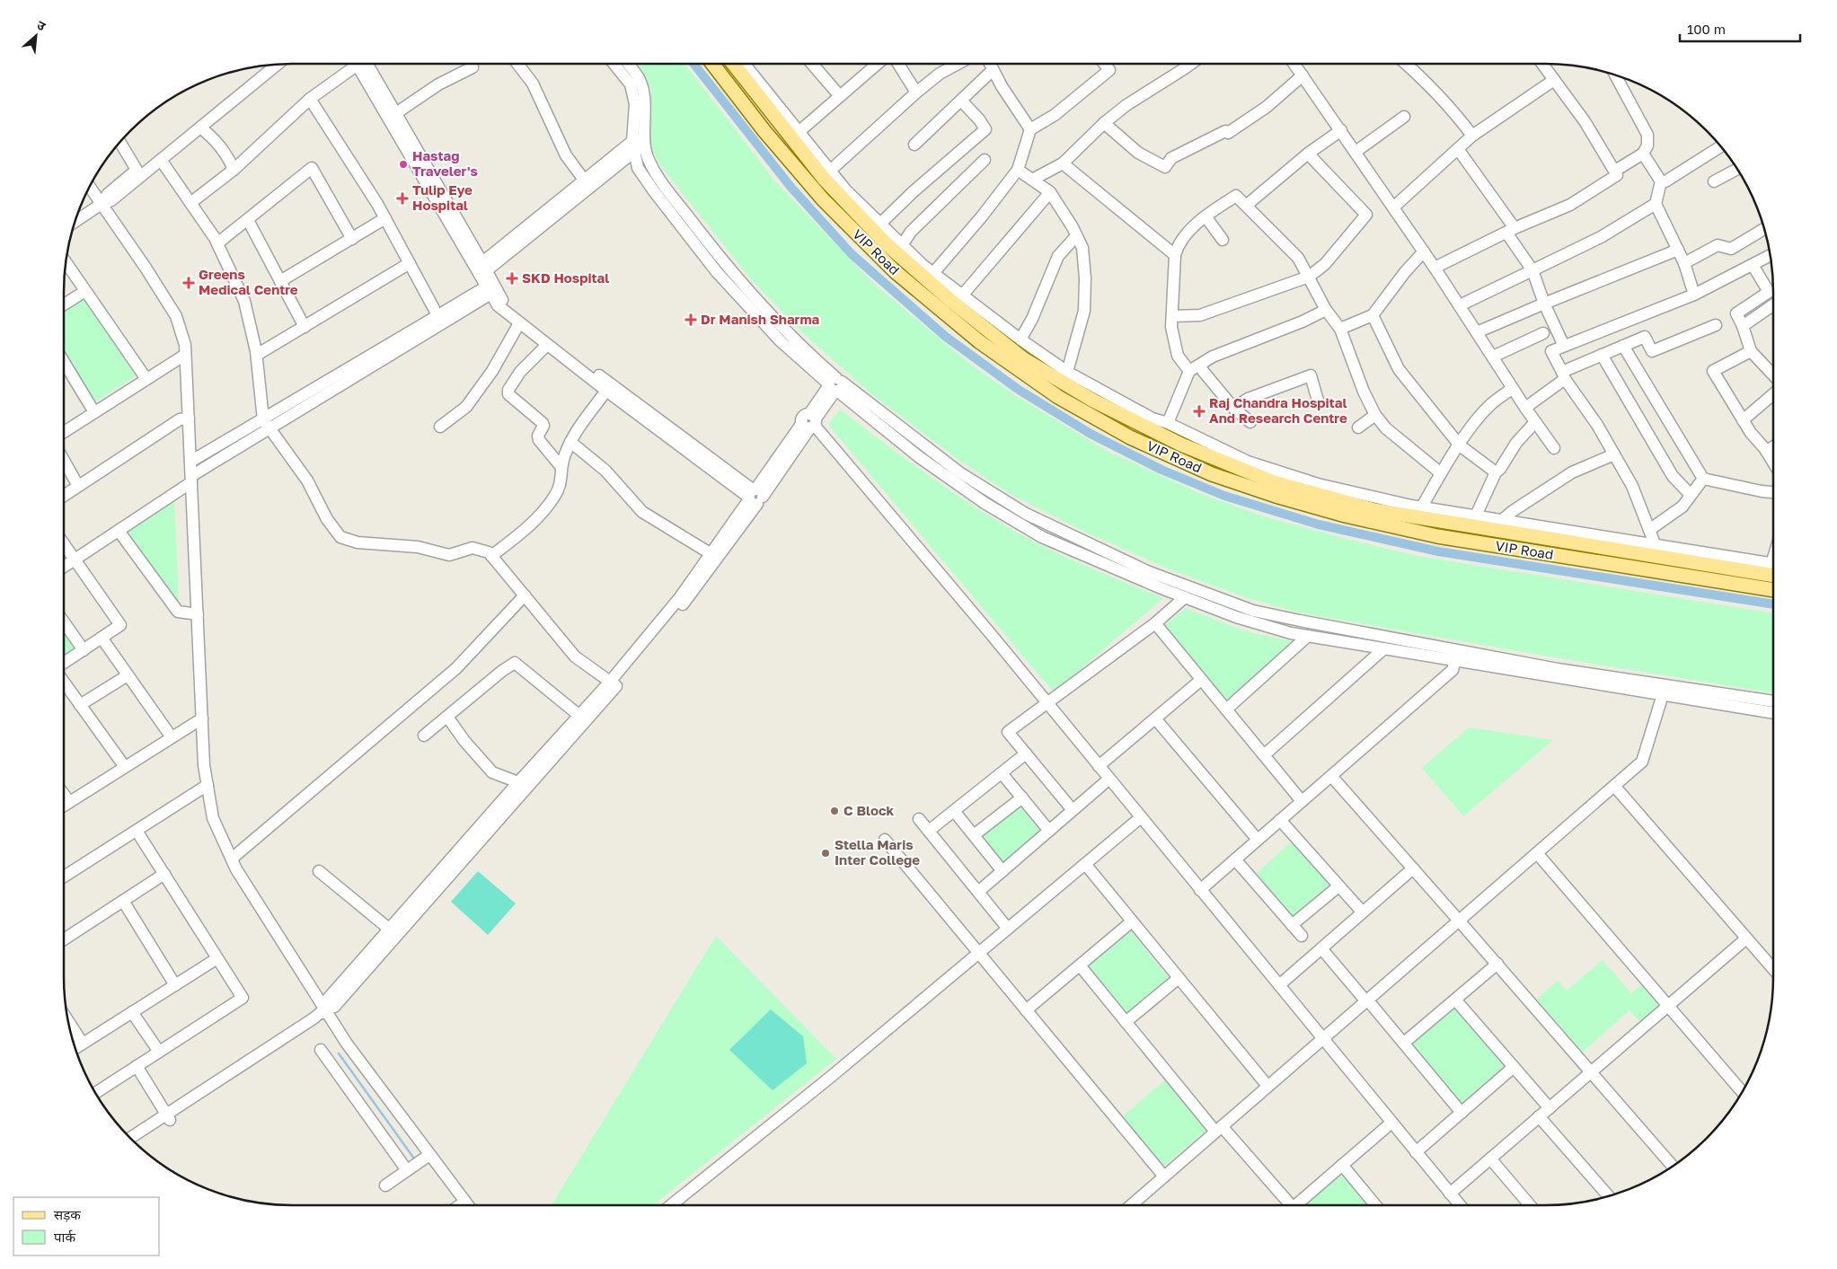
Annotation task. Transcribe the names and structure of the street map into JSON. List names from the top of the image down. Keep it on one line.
{"streets":{"main road":["VIP Road"]},"places":{"other":["Hastag Traveler's","C Block","Stella Maris Inter College"],"health":["Tulip Eye Hospital","SKD Hospital","Greens Medical Centre","Dr Manish Sharma","Raj Chandra Hospital And Research Centre"]},"legend":["सड़क","पार्क"],"scale_bar":"100 m","north":"top right"}
